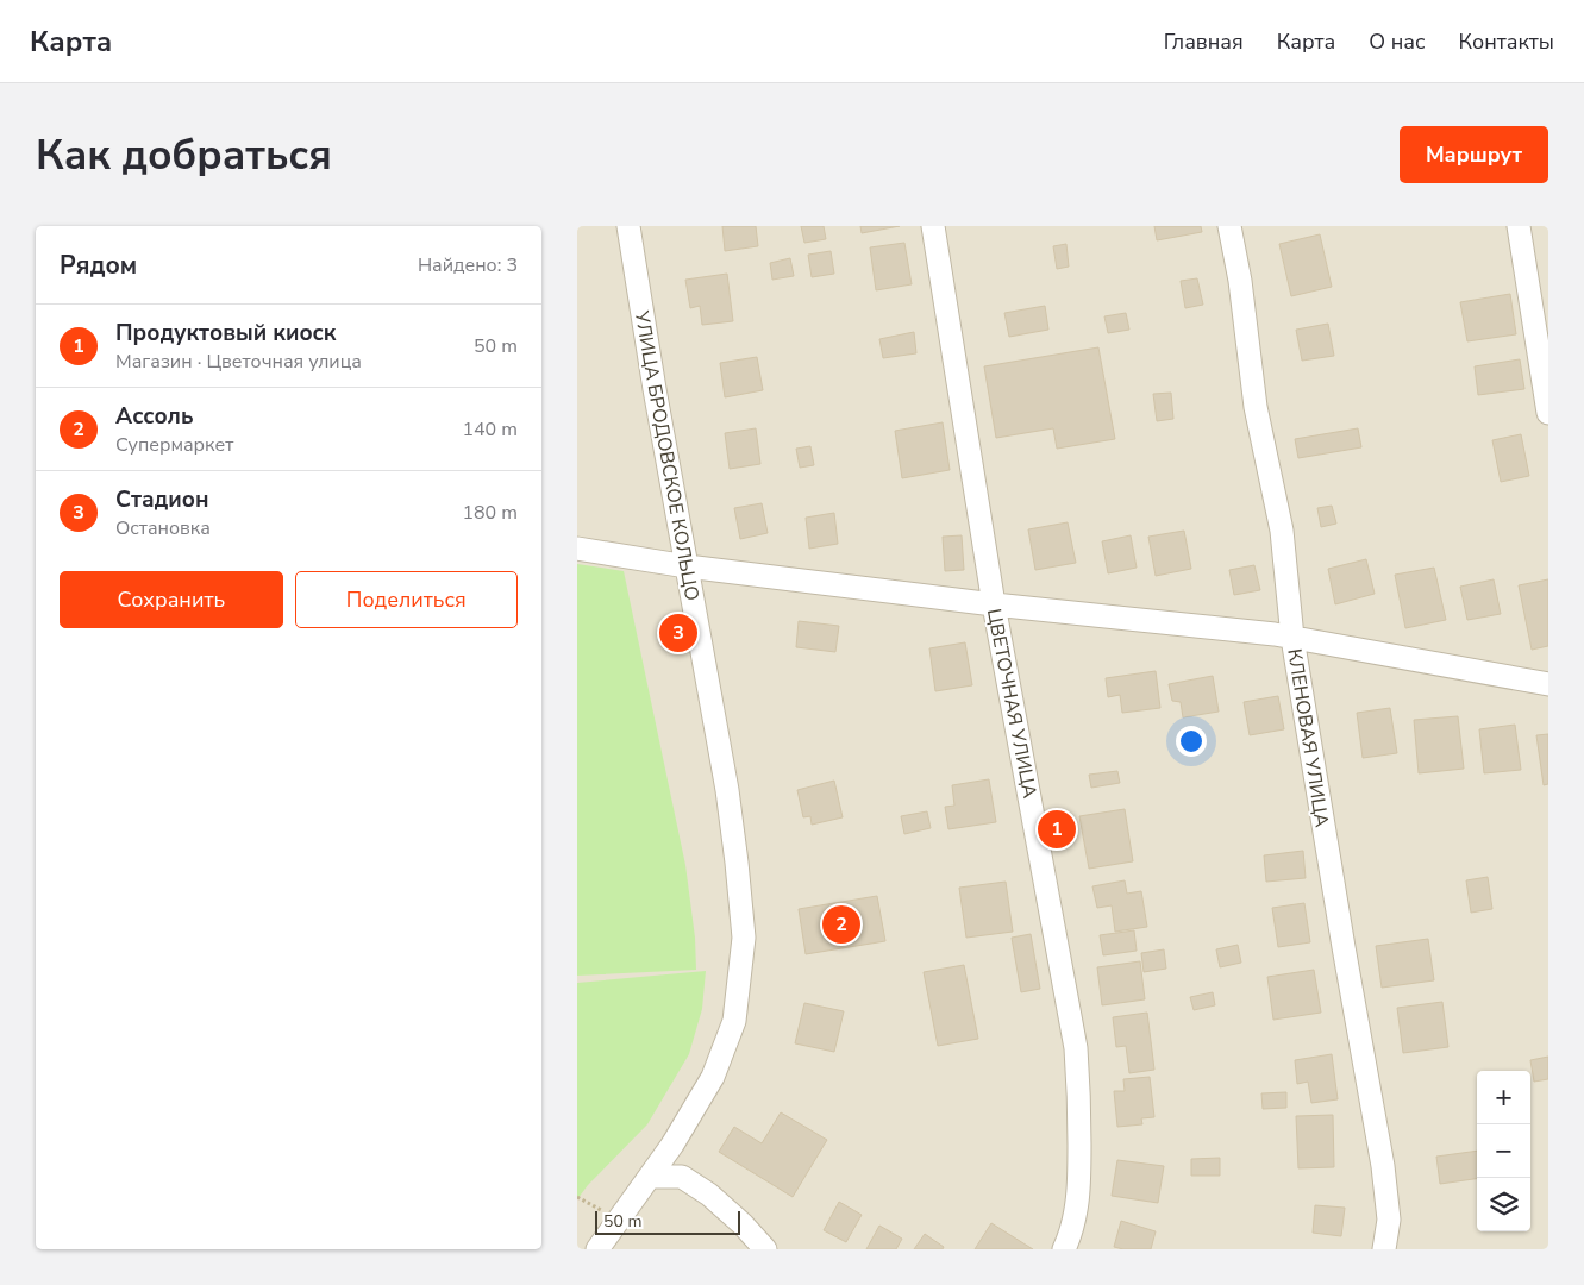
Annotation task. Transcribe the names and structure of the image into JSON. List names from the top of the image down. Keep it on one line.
{"streets":{"street":["УЛИЦА БРОДОВСКОЕ КОЛЬЦО","ЦВЕТОЧНАЯ УЛИЦА","КЛЕНОВАЯ УЛИЦА"]},"scale_bar":"50 m","page":{"header":"Карта","nav":["Главная","Карта","О нас","Контакты"],"buttons":["Маршрут",["Сохранить","Поделиться"]],"title":"Как добраться","heading":["Рядом","Найдено: 3"],"list":[{"mark":"1","name":"Продуктовый киоск","note":"Магазин · Цветочная улица","value":"50 m"},{"mark":"2","name":"Ассоль","note":"Супермаркет","value":"140 m"},{"mark":"3","name":"Стадион","note":"Остановка","value":"180 m"}],"pins":["3","1","2"],"map_buttons":["+","−"],"scale":"50 m"}}
